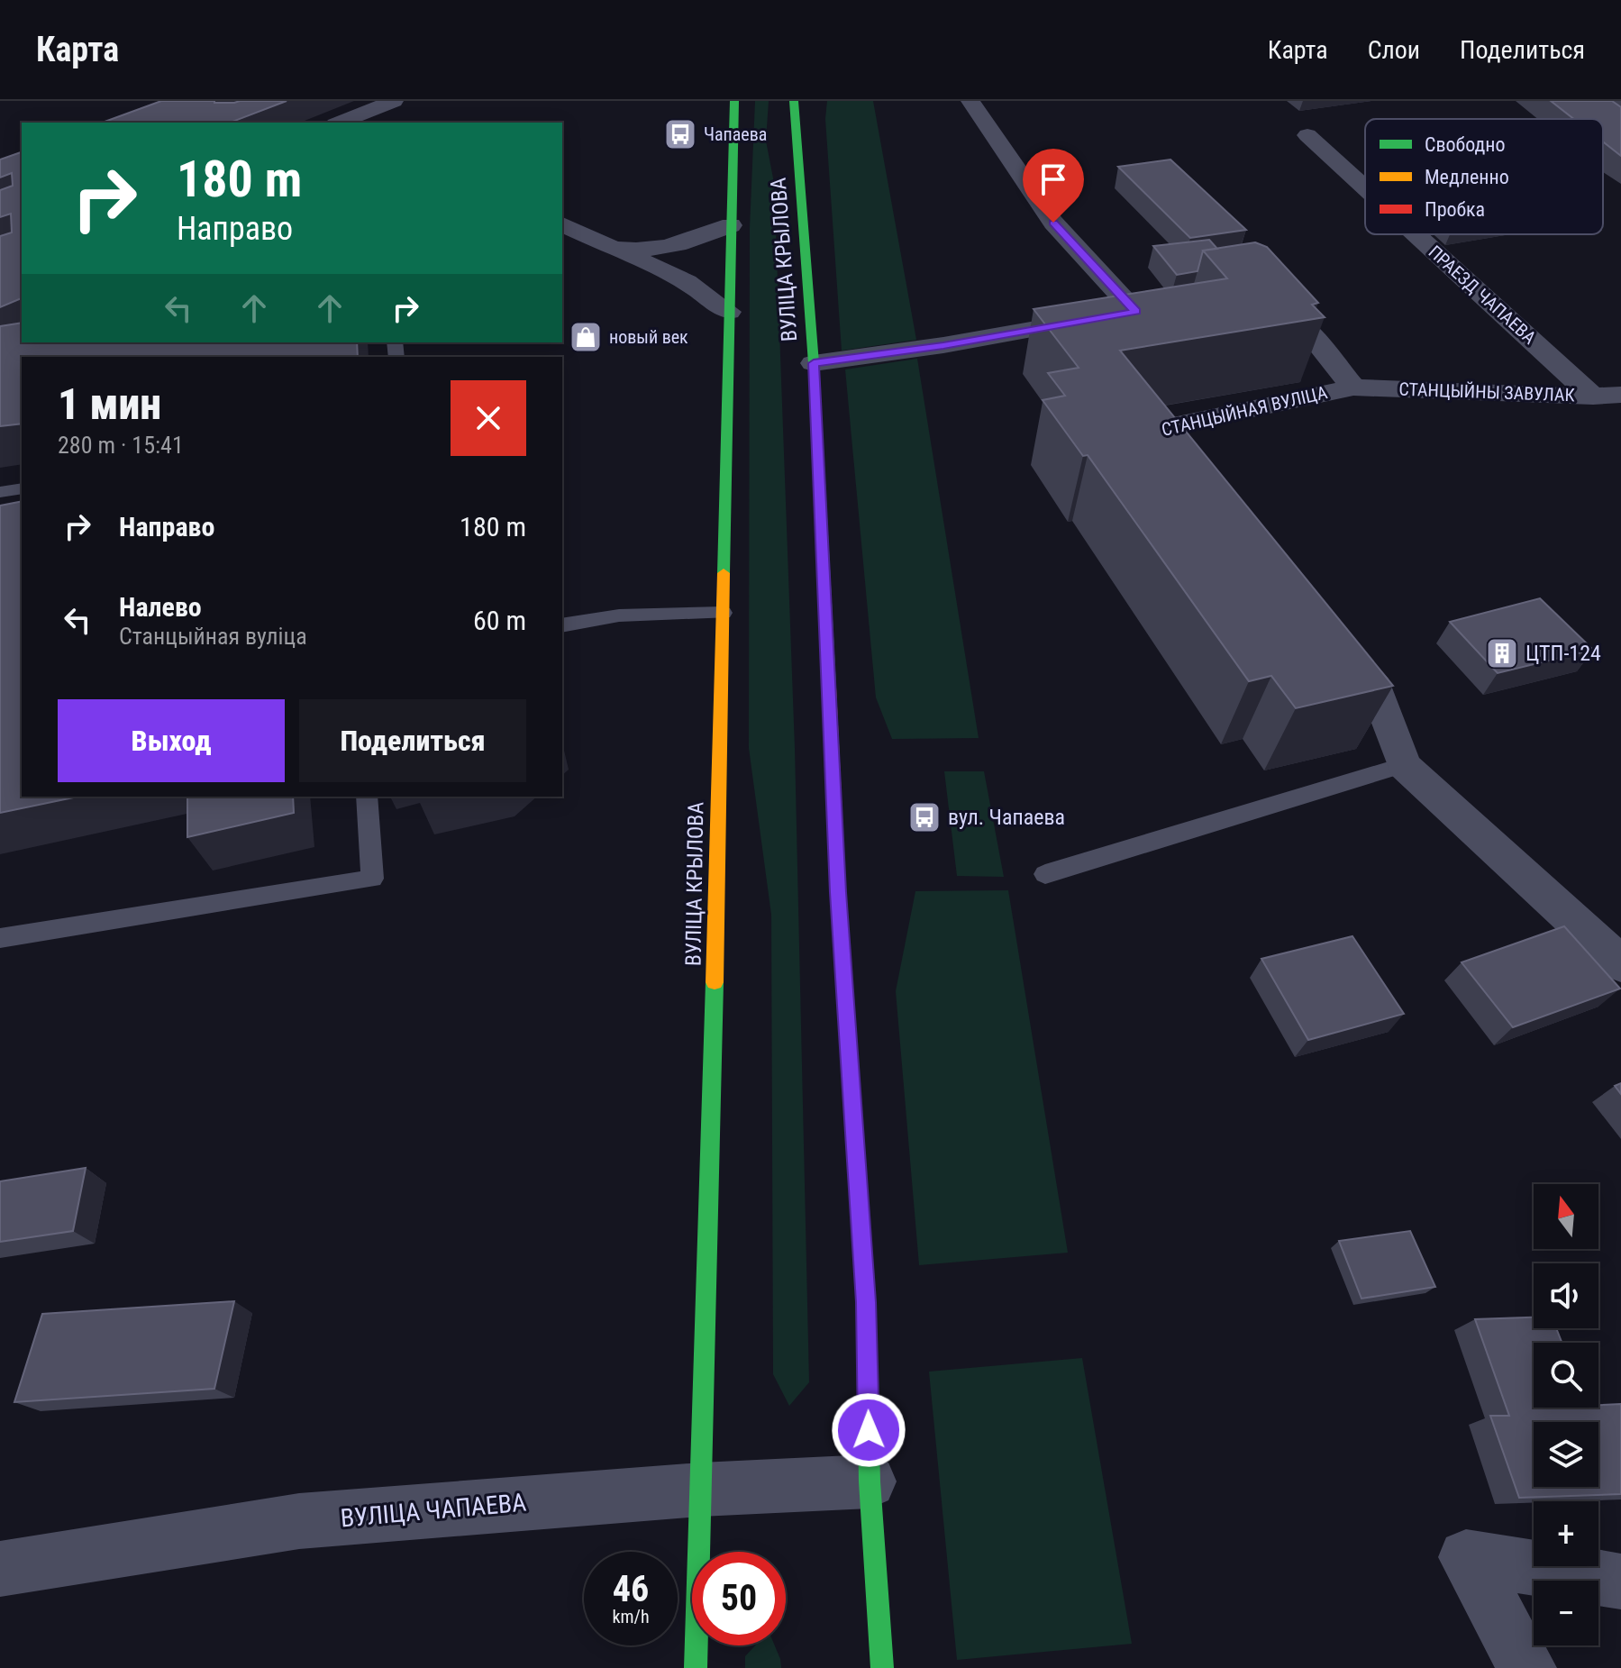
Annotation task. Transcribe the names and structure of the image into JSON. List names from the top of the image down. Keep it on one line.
{"streets":{"main road":["ВУЛІЦА КРЫЛОВА"],"street":["ПРАЕЗД ЧАПАЕВА","СТАНЦЫЙНЫ ЗАВУЛАК","СТАНЦЫЙНАЯ ВУЛІЦА","ВУЛІЦА ЧАПАЕВА"]},"crossings":[["ВУЛІЦА КРЫЛОВА","ВУЛІЦА ЧАПАЕВА"],["ПРАЕЗД ЧАПАЕВА","СТАНЦЫЙНЫ ЗАВУЛАК"],["СТАНЦЫЙНЫ ЗАВУЛАК","СТАНЦЫЙНАЯ ВУЛІЦА"]],"places":{"bus stop":["Чапаева","вул. Чапаева"],"shop":["новый век"],"building":["ЦТП-124"]},"legend":["Свободно","Медленно","Пробка"],"north":"top","page":{"header":"Карта","nav":["Карта","Слои","Поделиться"],"turn":["180 m","Направо"],"heading":["1 мин","280 m · 15:41"],"list":[{"name":"Направо","value":"180 m"},{"name":"Налево","note":"Станцыйная вуліца","value":"60 m"}],"buttons":["Выход","Поделиться"],"map_buttons":["+","−"],"speed":"46 km/h","limit":"50"}}
